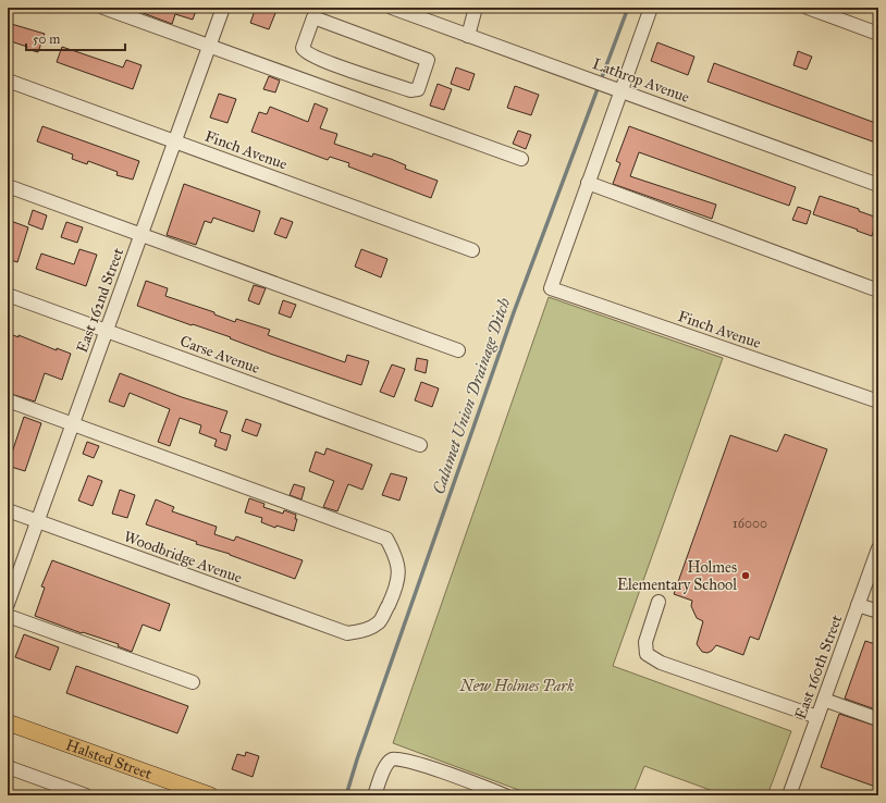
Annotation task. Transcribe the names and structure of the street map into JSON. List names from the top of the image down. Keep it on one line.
{"streets":{"main road":["Halsted Street"],"street":["Lathrop Avenue","Finch Avenue","East 162nd Street","Carse Avenue","Woodbridge Avenue","East 160th Street"]},"crossings":[["Finch Avenue","East 162nd Street"],["East 162nd Street","Carse Avenue"],["East 162nd Street","Woodbridge Avenue"]],"water":["Calumet Union Drainage Ditch"],"parks":["New Holmes Park"],"places":["Holmes Elementary School"],"house_numbers":["16000"],"scale_bar":"50 m"}
